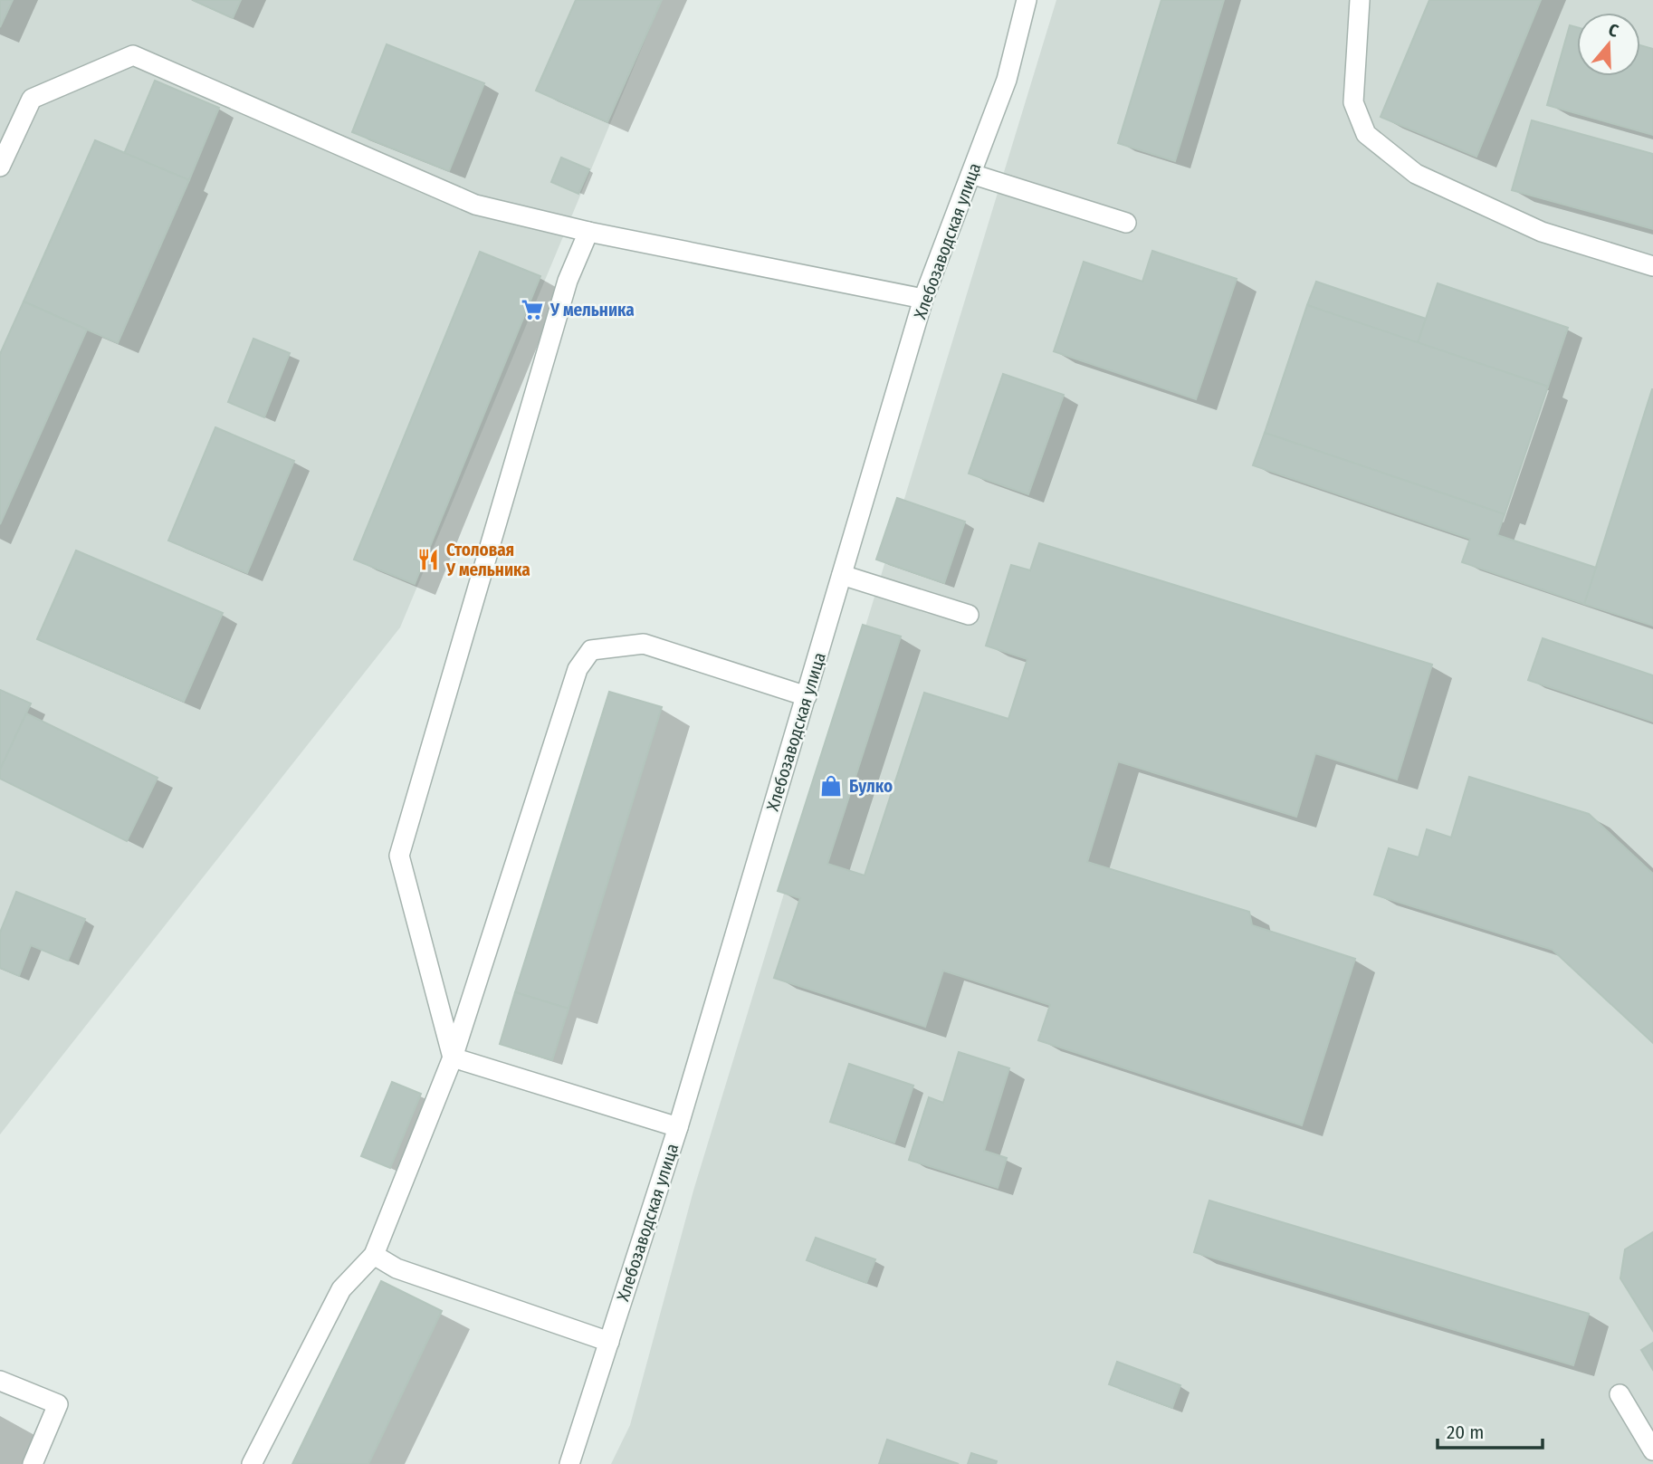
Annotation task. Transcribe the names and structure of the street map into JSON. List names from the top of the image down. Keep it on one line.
{"streets":{"street":["Хлебозаводская улица"]},"places":{"supermarket":["У мельника"],"restaurant":["Столовая У мельника"],"shop":["Булко"]},"scale_bar":"20 m","north":"top"}
